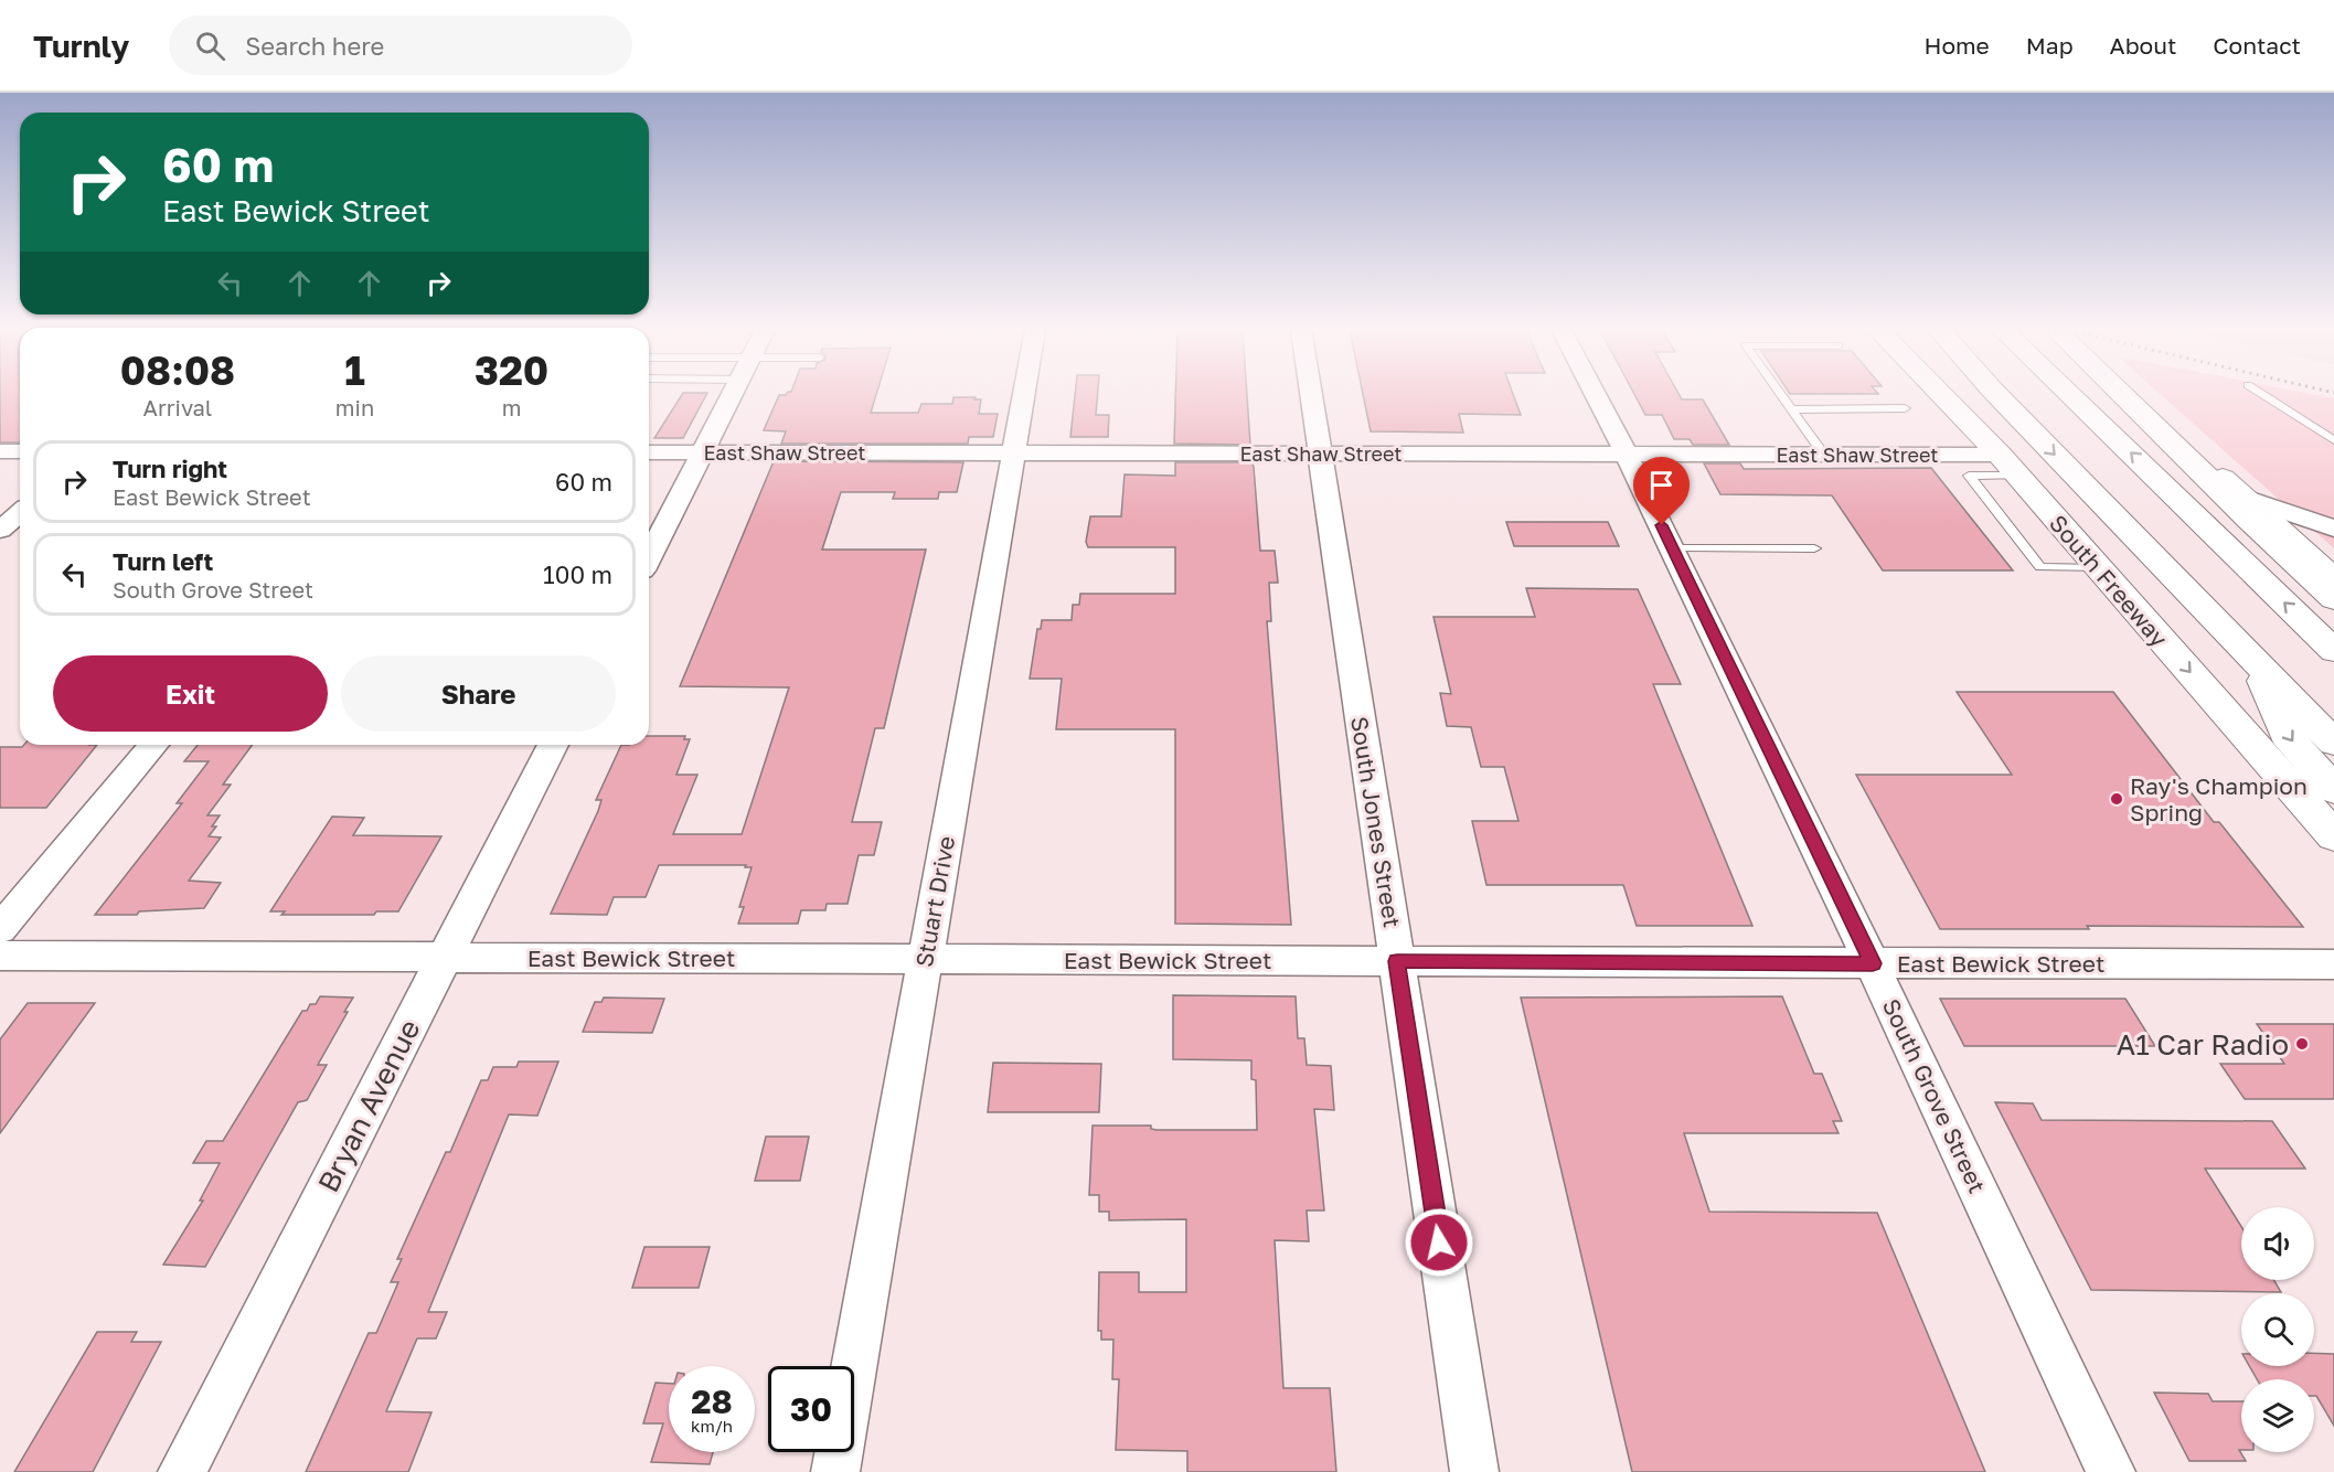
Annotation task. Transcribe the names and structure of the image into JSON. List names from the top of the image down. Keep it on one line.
{"streets":{"main road":["South Freeway"],"street":["East Shaw Street","South Jones Street","Stuart Drive","East Bewick Street","South Grove Street","Bryan Avenue"]},"crossings":[["East Shaw Street","South Freeway"],["East Shaw Street","South Jones Street"],["East Shaw Street","Stuart Drive"],["East Shaw Street","South Grove Street"],["South Jones Street","East Bewick Street"],["Stuart Drive","East Bewick Street"],["East Bewick Street","South Grove Street"],["East Bewick Street","Bryan Avenue"]],"places":["Ray's Champion Spring","A1 Car Radio"],"page":{"header":"Turnly","search":"Search here","nav":["Home","Map","About","Contact"],"turn":["60 m","East Bewick Street"],"eta":["08:08","Arrival","1","min","320","m"],"list":[{"name":"Turn right","note":"East Bewick Street","value":"60 m"},{"name":"Turn left","note":"South Grove Street","value":"100 m"}],"buttons":["Exit","Share"],"speed":"28 km/h","limit":"30"}}
